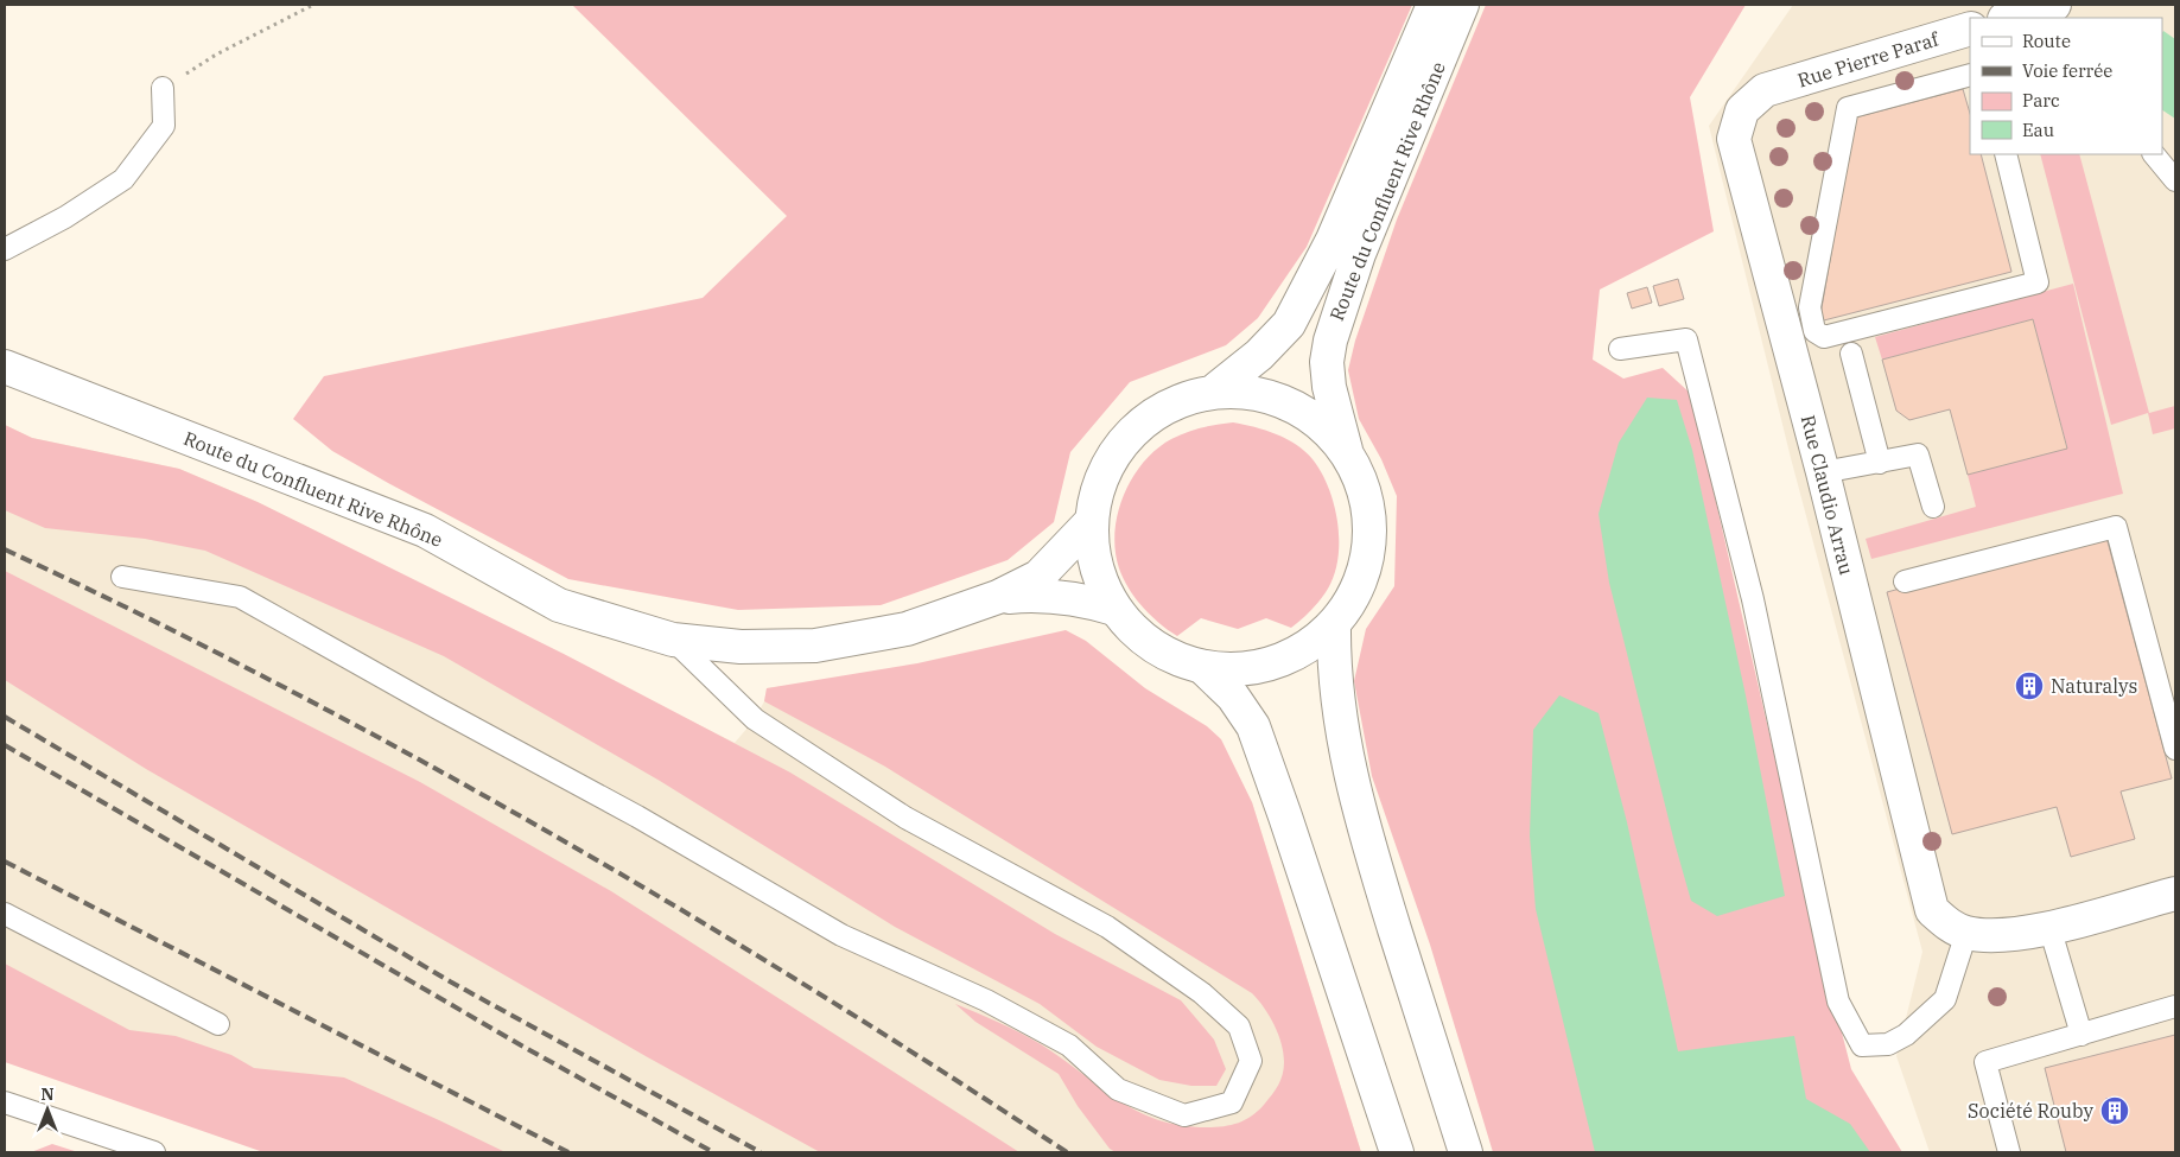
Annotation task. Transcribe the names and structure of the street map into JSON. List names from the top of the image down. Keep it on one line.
{"streets":{"main road":["Rue Pierre Paraf","Route du Confluent Rive Rhône","Rue Claudio Arrau"]},"crossings":[["Rue Pierre Paraf","Rue Claudio Arrau"]],"places":{"building":["Naturalys","Société Rouby"]},"legend":["Route","Voie ferrée","Parc","Eau"],"north":"top"}
